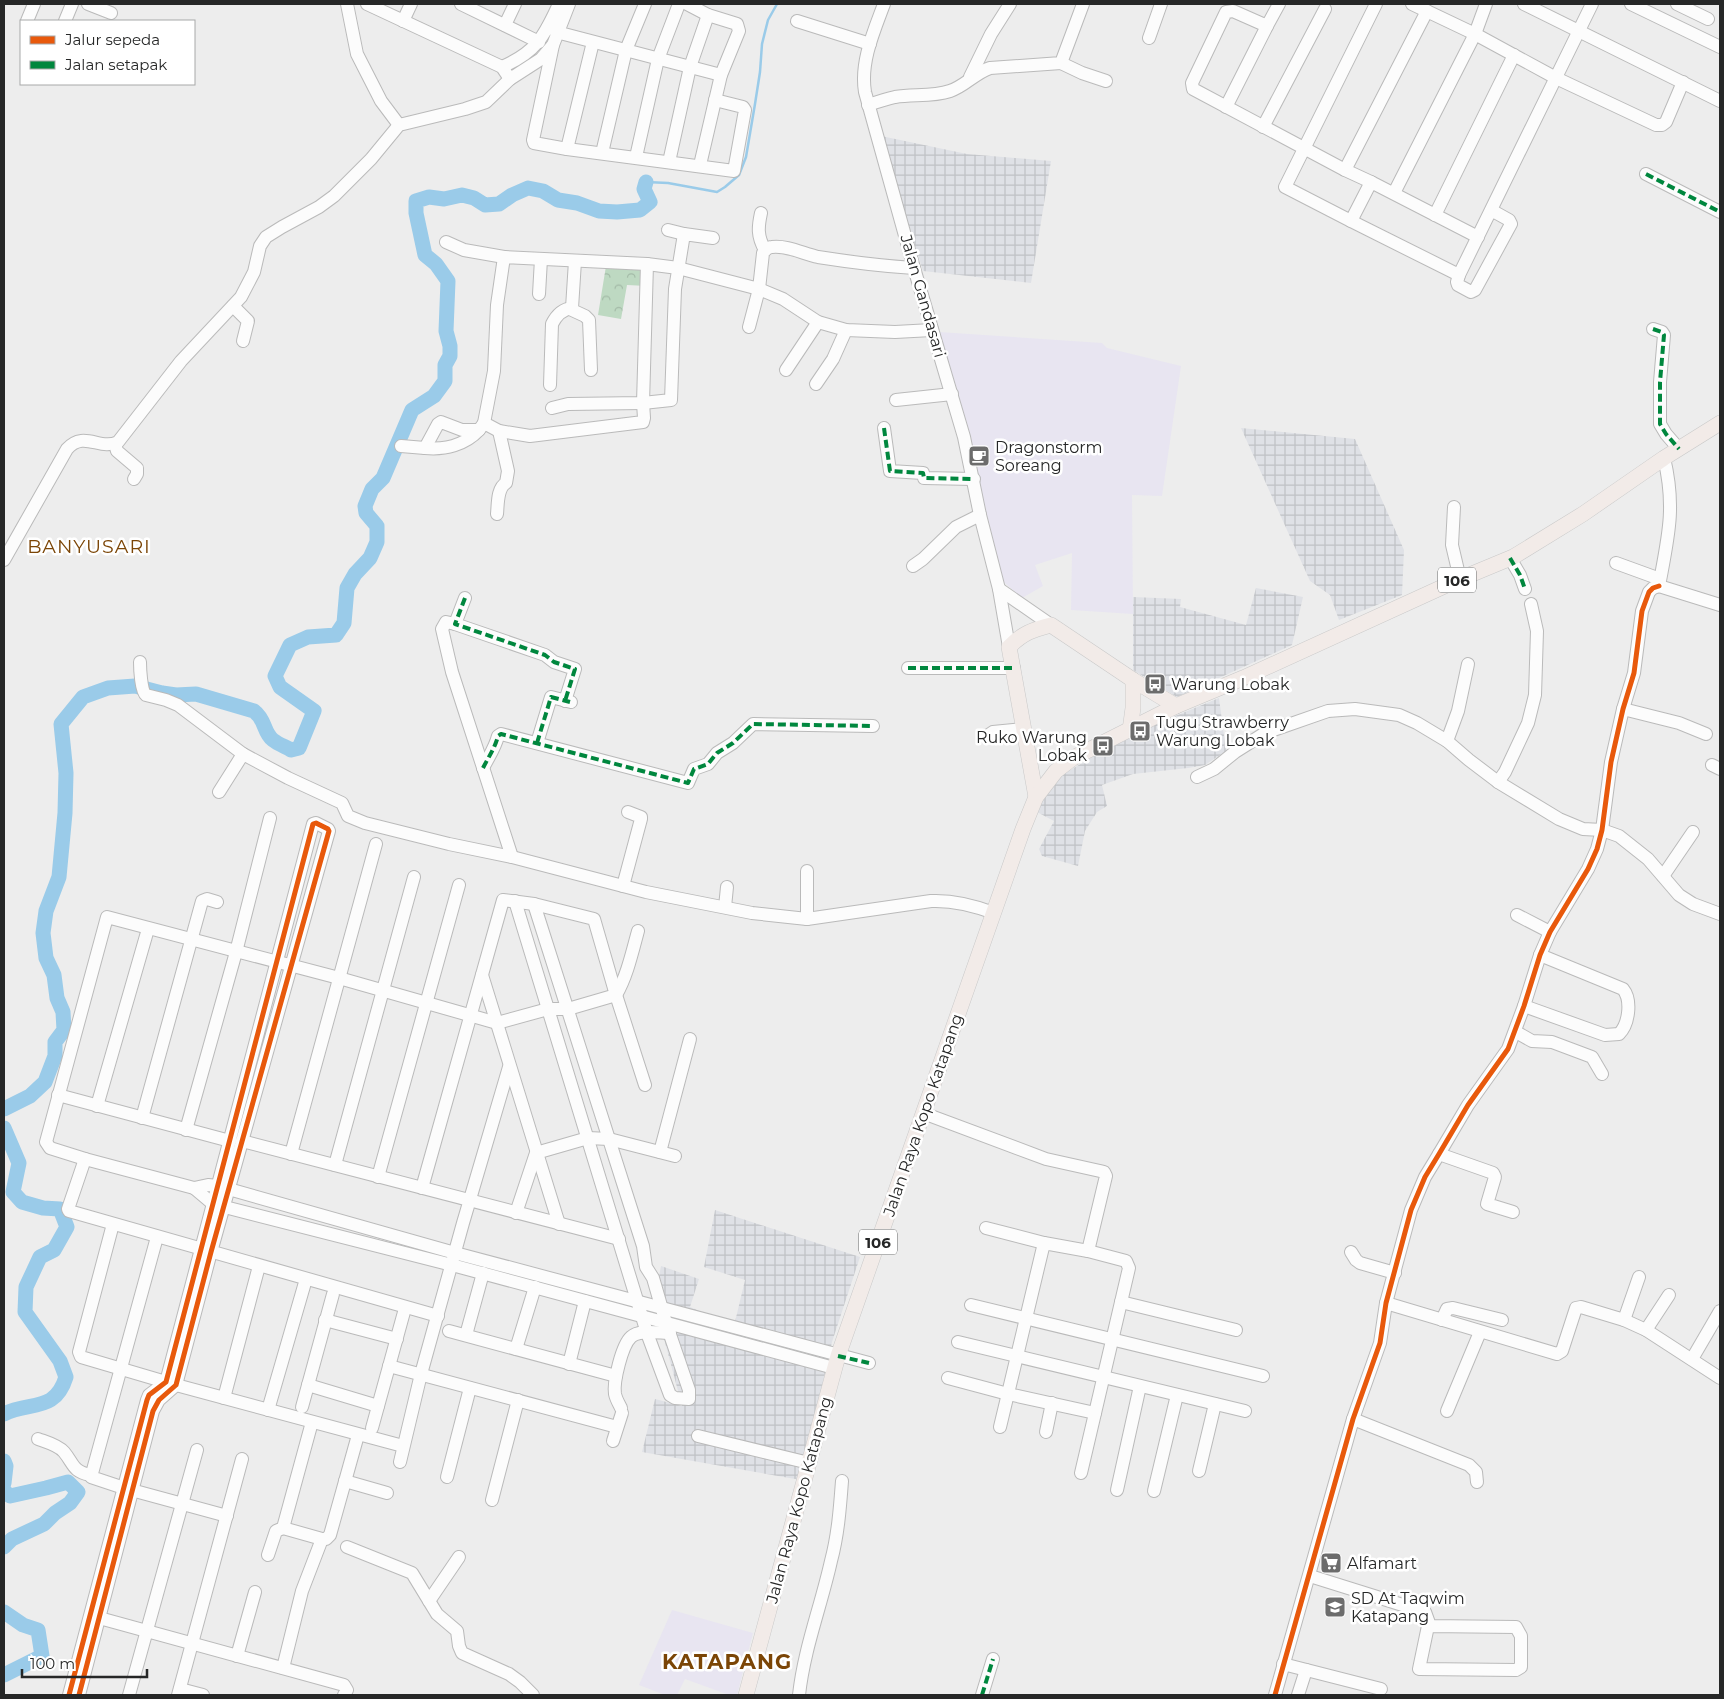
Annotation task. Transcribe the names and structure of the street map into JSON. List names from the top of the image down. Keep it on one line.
{"streets":{"main road":["106","Jalan Raya Kopo Katapang"],"street":["Jalan Gandasari"]},"crossings":[["106","Jalan Raya Kopo Katapang"]],"districts":["BANYUSARI","KATAPANG"],"places":{"cafe":["Dragonstorm Soreang"],"bus stop":["Warung Lobak","Tugu Strawberry Warung Lobak","Ruko Warung Lobak"],"supermarket":["Alfamart"],"school or university":["SD At Taqwim Katapang"]},"legend":["Jalur sepeda","Jalan setapak"],"scale_bar":"100 m"}
